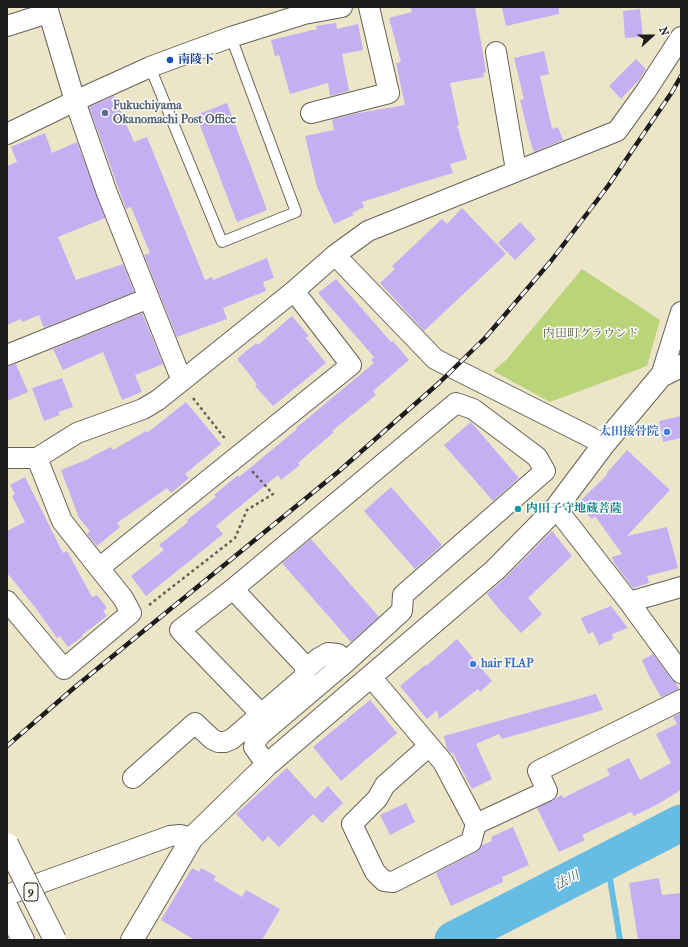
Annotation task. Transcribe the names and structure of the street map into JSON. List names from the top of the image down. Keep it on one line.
{"streets":{"main road":["9"]},"water":["法川"],"parks":["内田町グラウンド"],"places":["南陵下","Fukuchiyama Okanomachi Post Office","太田接骨院","内田子守地蔵菩薩","hair FLAP"],"north":"right"}
